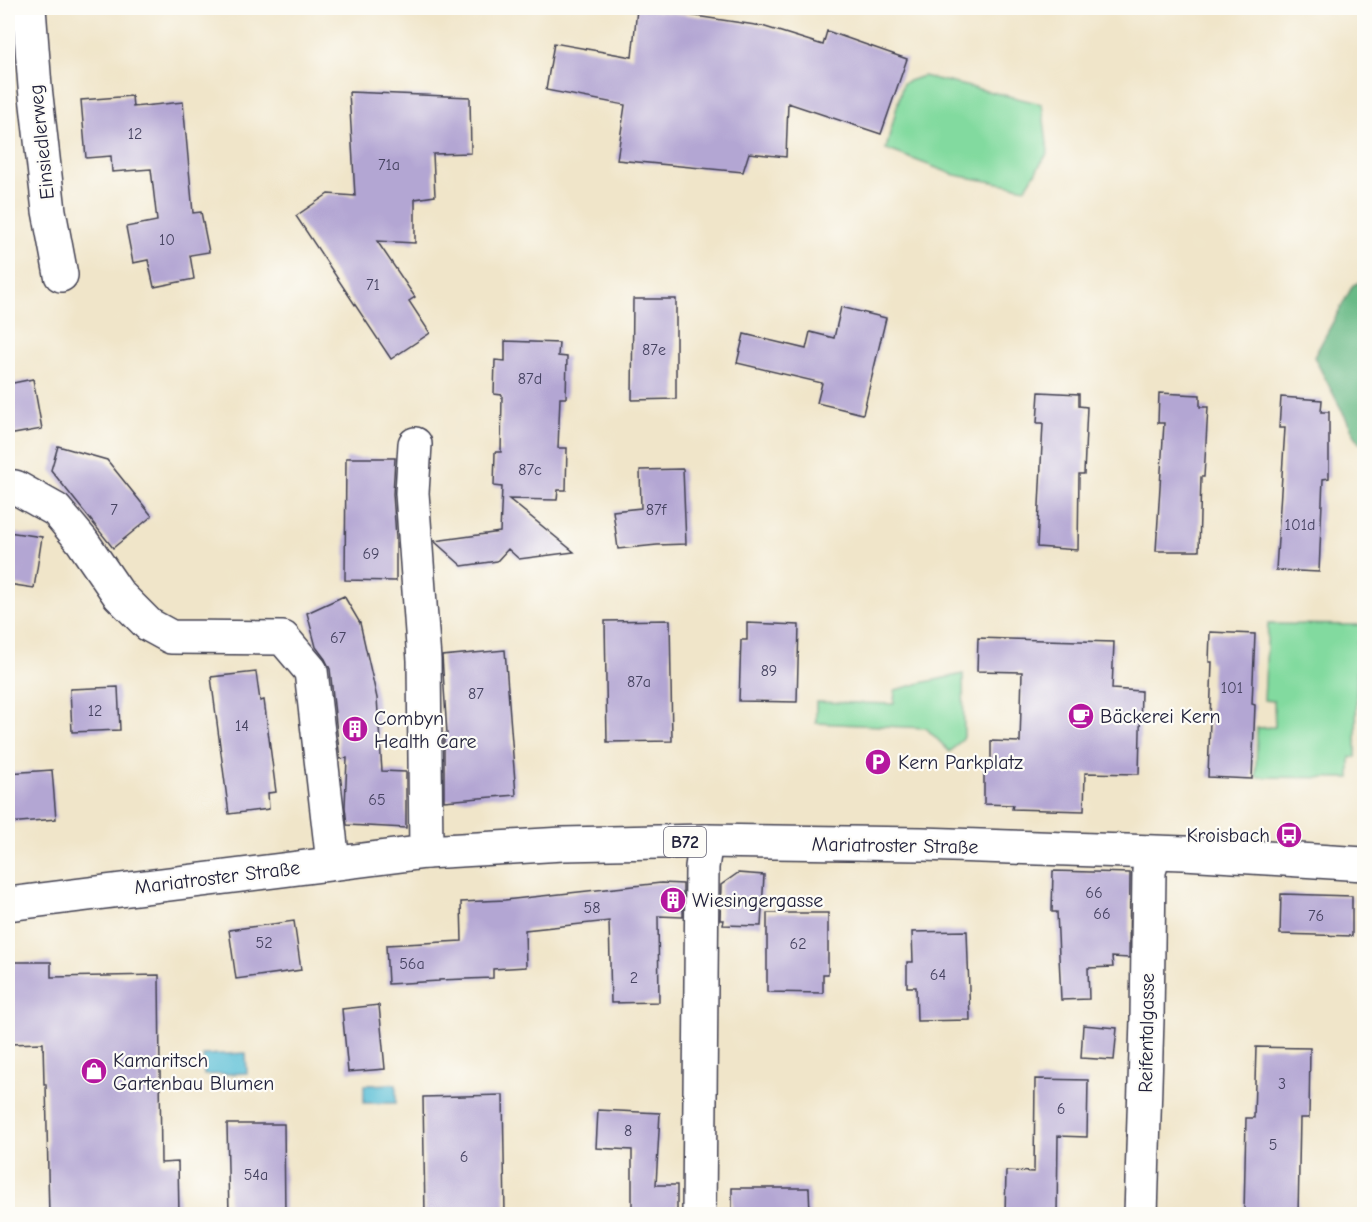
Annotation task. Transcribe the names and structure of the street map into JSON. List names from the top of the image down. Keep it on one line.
{"streets":{"street":["Einsiedlerweg","B72","Mariatroster Straße","Reifentalgasse"]},"crossings":[["Mariatroster Straße","Reifentalgasse"]],"places":{"cafe":["Bäckerei Kern"],"building":["Combyn Health Care","Wiesingergasse"],"parking":["Kern Parkplatz"],"bus stop":["Kroisbach"],"shop":["Kamaritsch Gartenbau Blumen"]},"house_numbers":["12","71a","10","71","87e","87d","87c","7","87f","101d","69","67","89","87a","101","87","12","14","65","66","58","66","76","52","62","56a","64","2","3","6","8","5","6","54a"]}
